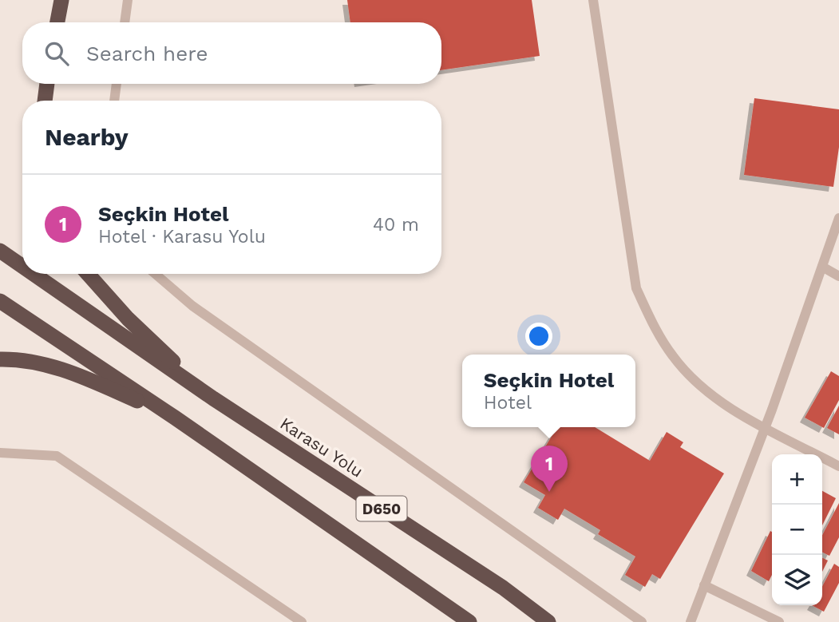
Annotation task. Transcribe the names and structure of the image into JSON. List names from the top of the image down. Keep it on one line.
{"streets":{"highway":["Karasu Yolu","D650"]},"crossings":[["Karasu Yolu","D650"]],"page":{"search":"Search here","heading":"Nearby","list":[{"mark":"1","name":"Seçkin Hotel","note":"Hotel · Karasu Yolu","value":"40 m"}],"popup":["Seçkin Hotel","Hotel"],"pins":"1","map_buttons":["+","−"]}}
